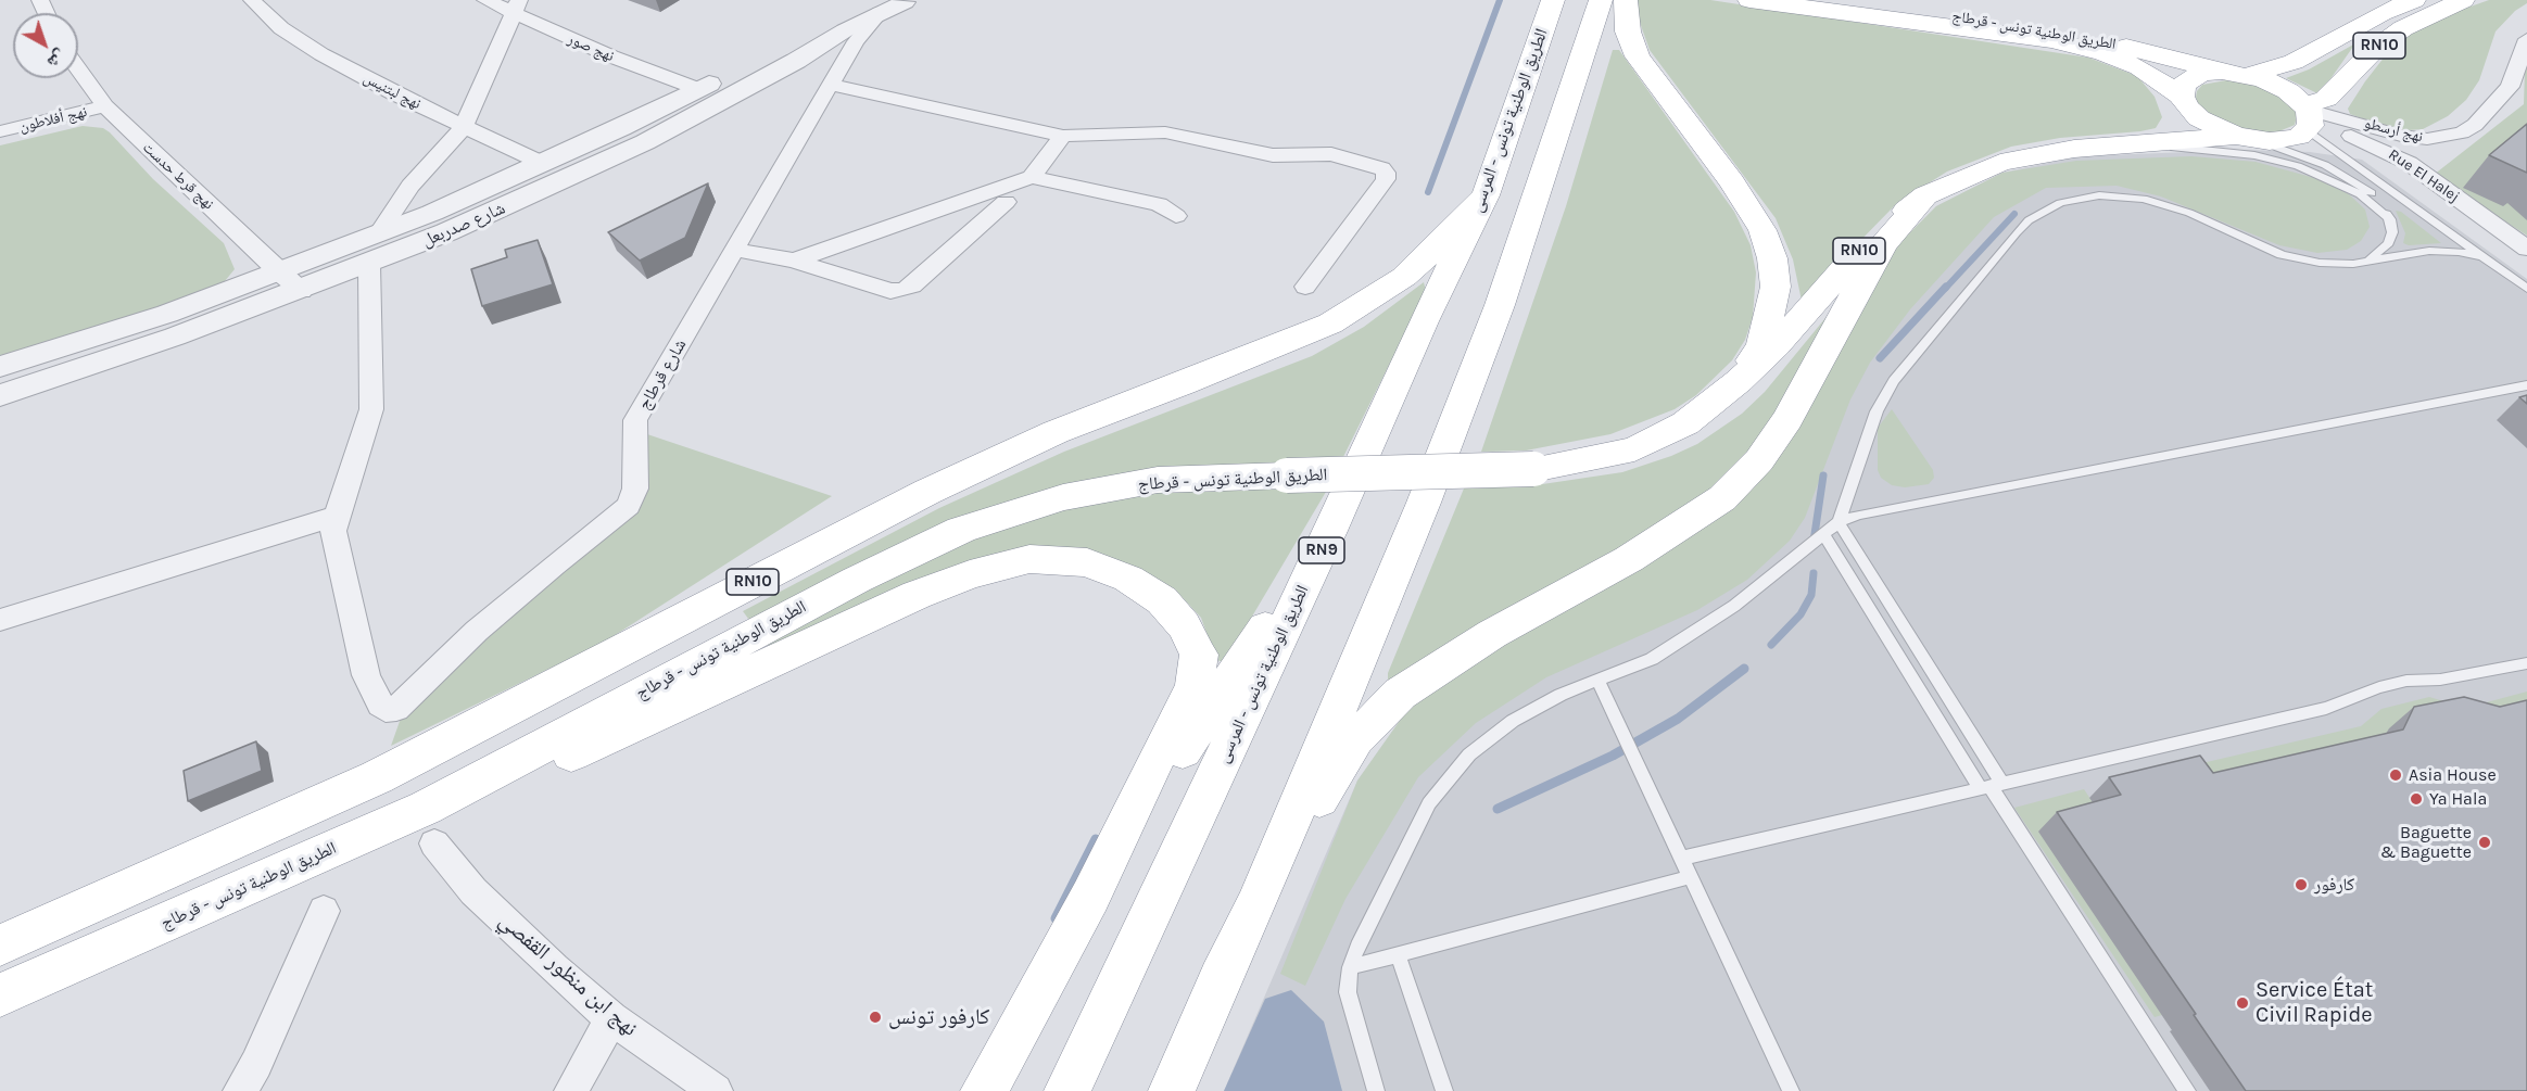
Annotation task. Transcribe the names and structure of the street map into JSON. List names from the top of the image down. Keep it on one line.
{"streets":{"highway":["الطريق الوطنية تونس - قرطاج","RN10","الطريق الوطنية تونس - المرسى","RN9"],"street":["نهج صور","نهج لبتنيس","نهج أفلاطون","نهج أرسطو","نهج قرط حدست","Rue El Halej","شارع صدربعل","شارع قرطاج","نهج ابن منظور القفصي"]},"crossings":[["الطريق الوطنية تونس - قرطاج","نهج أرسطو"],["الطريق الوطنية تونس - قرطاج","Rue El Halej"],["الطريق الوطنية تونس - قرطاج","نهج ابن منظور القفصي"],["RN10","الطريق الوطنية تونس - المرسى"],["نهج صور","شارع صدربعل"],["نهج لبتنيس","شارع صدربعل"],["نهج أفلاطون","نهج قرط حدست"],["نهج أرسطو","Rue El Halej"],["نهج قرط حدست","شارع صدربعل"],["شارع صدربعل","شارع قرطاج"]],"places":["Asia House","Ya Hala","Baguette & Baguette","كارفور","Service État Civil Rapide","كارفور تونس"],"north":"bottom right"}
